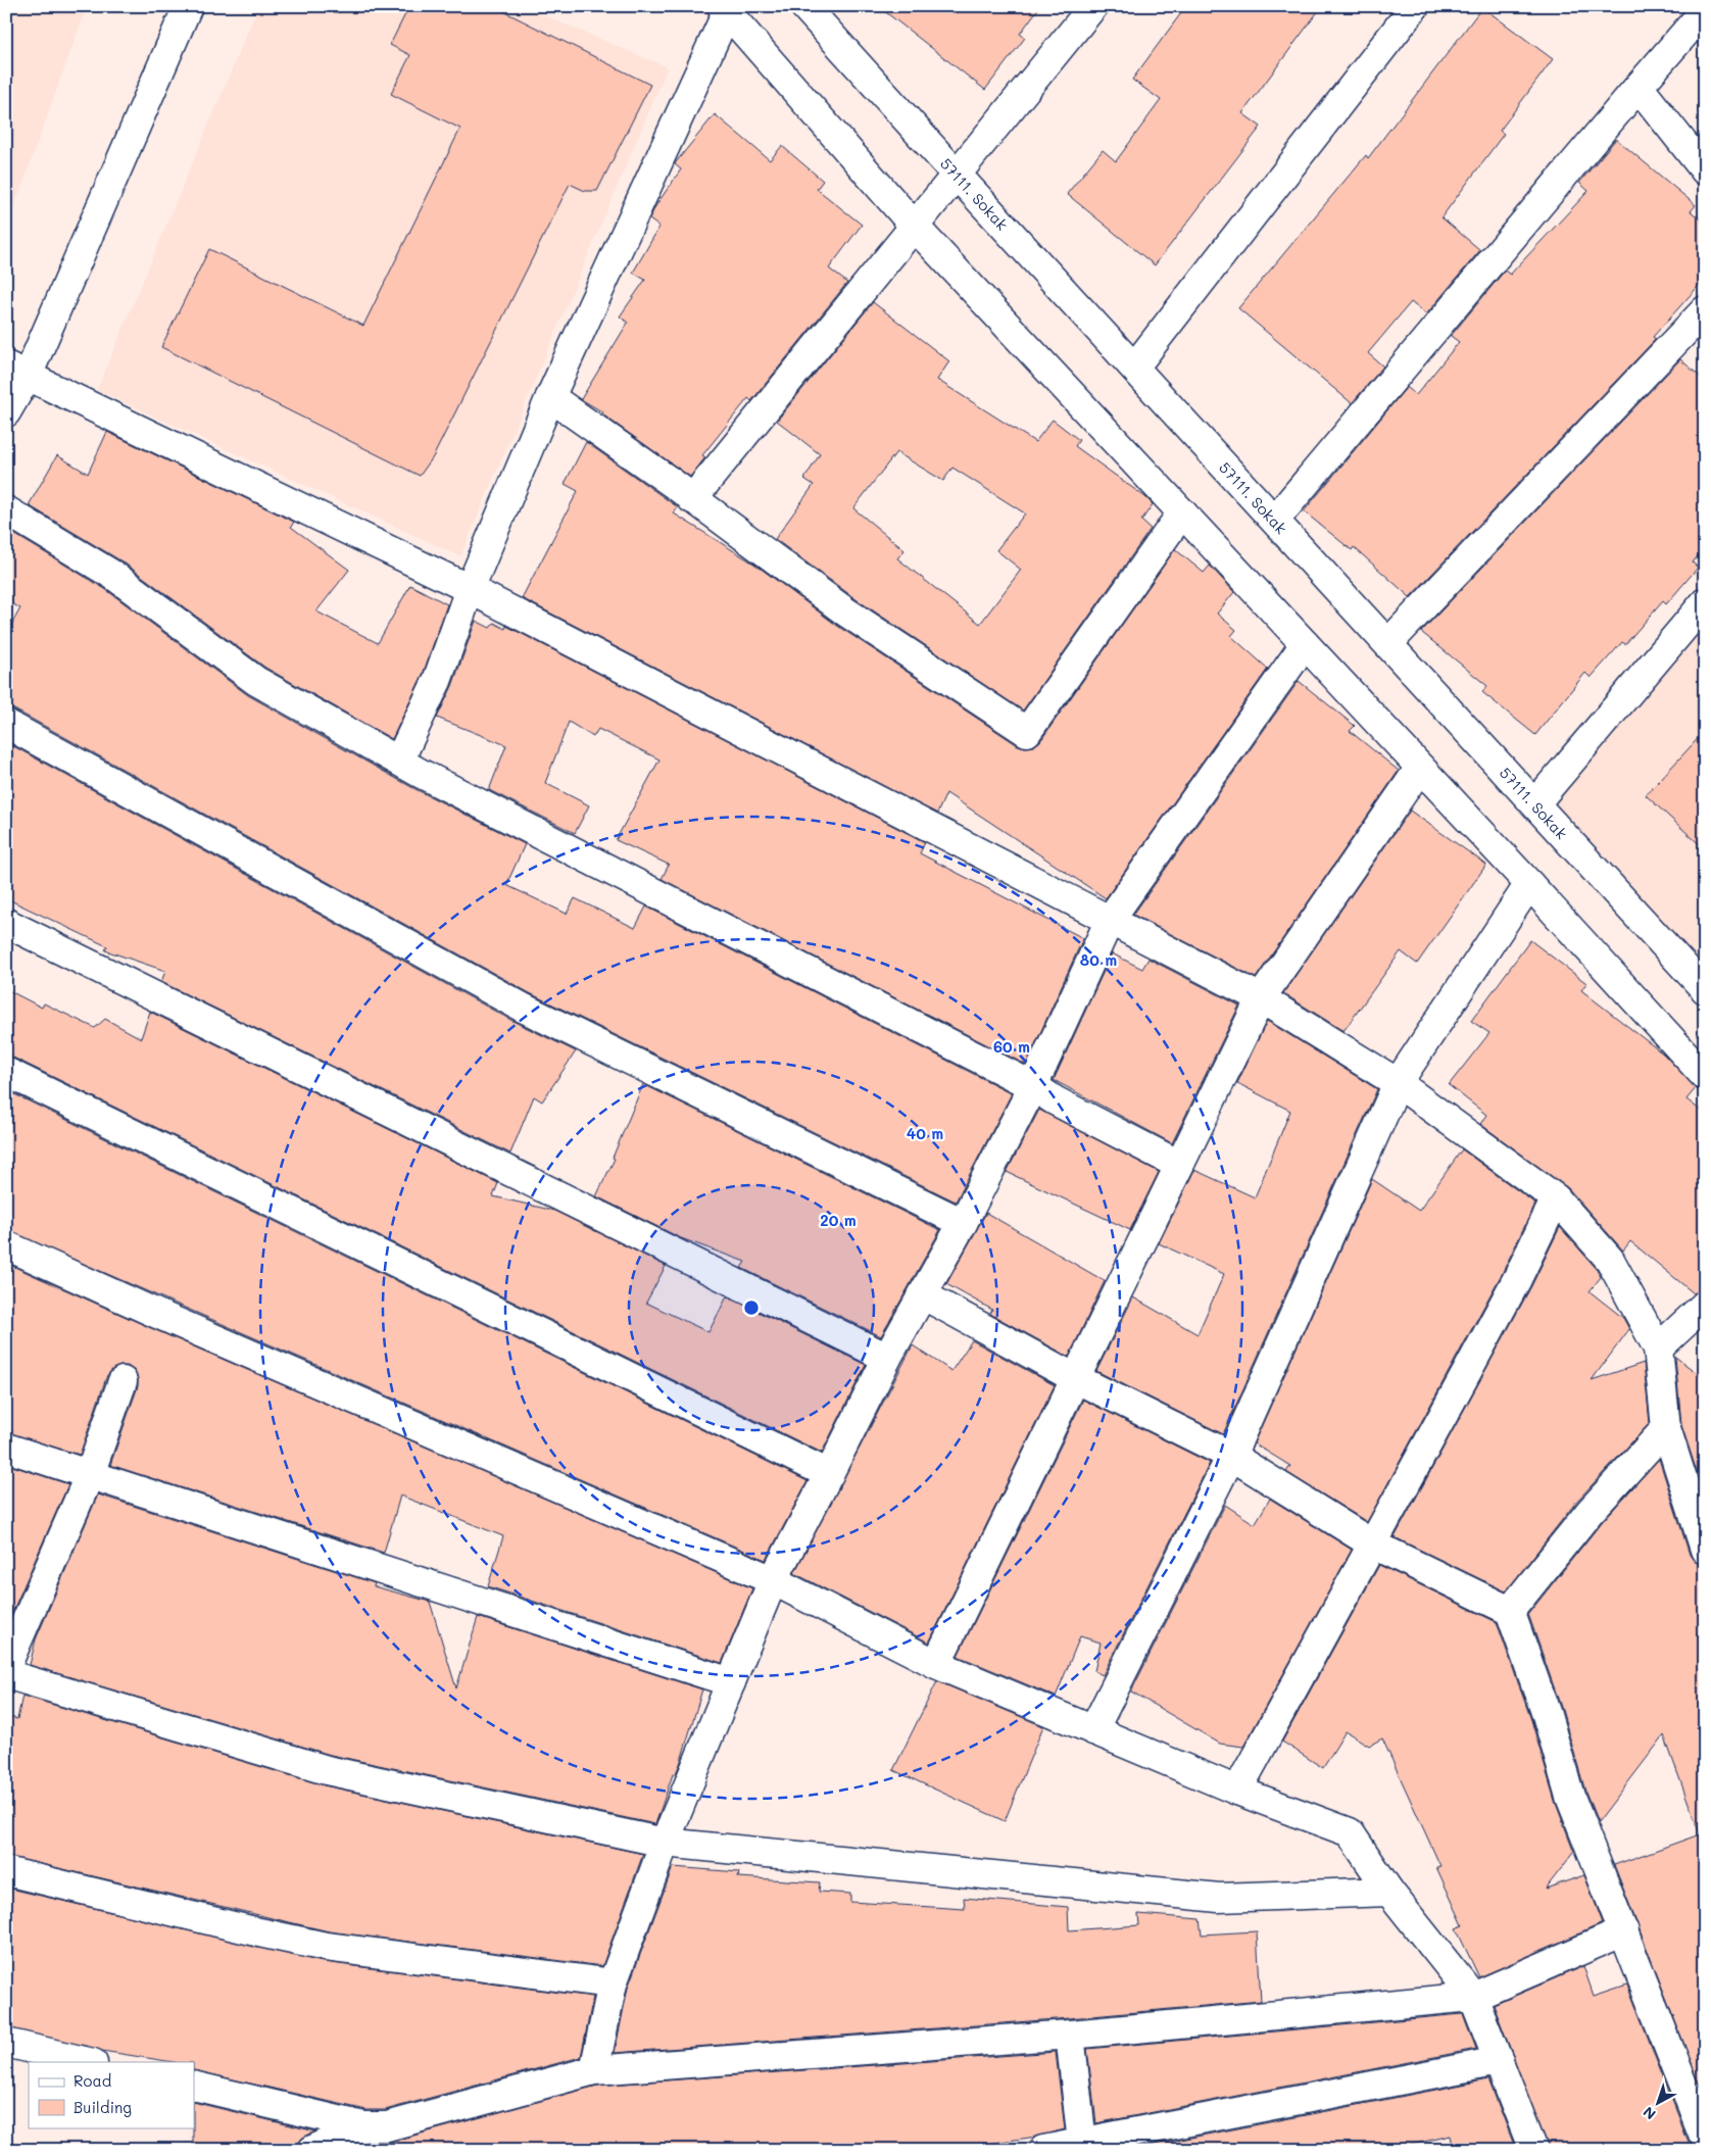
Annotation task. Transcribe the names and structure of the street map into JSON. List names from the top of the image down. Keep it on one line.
{"streets":{"street":["57111. Sokak"]},"legend":["Road","Building"],"north":"bottom left","rings":["80 m","60 m","40 m","20 m"]}
